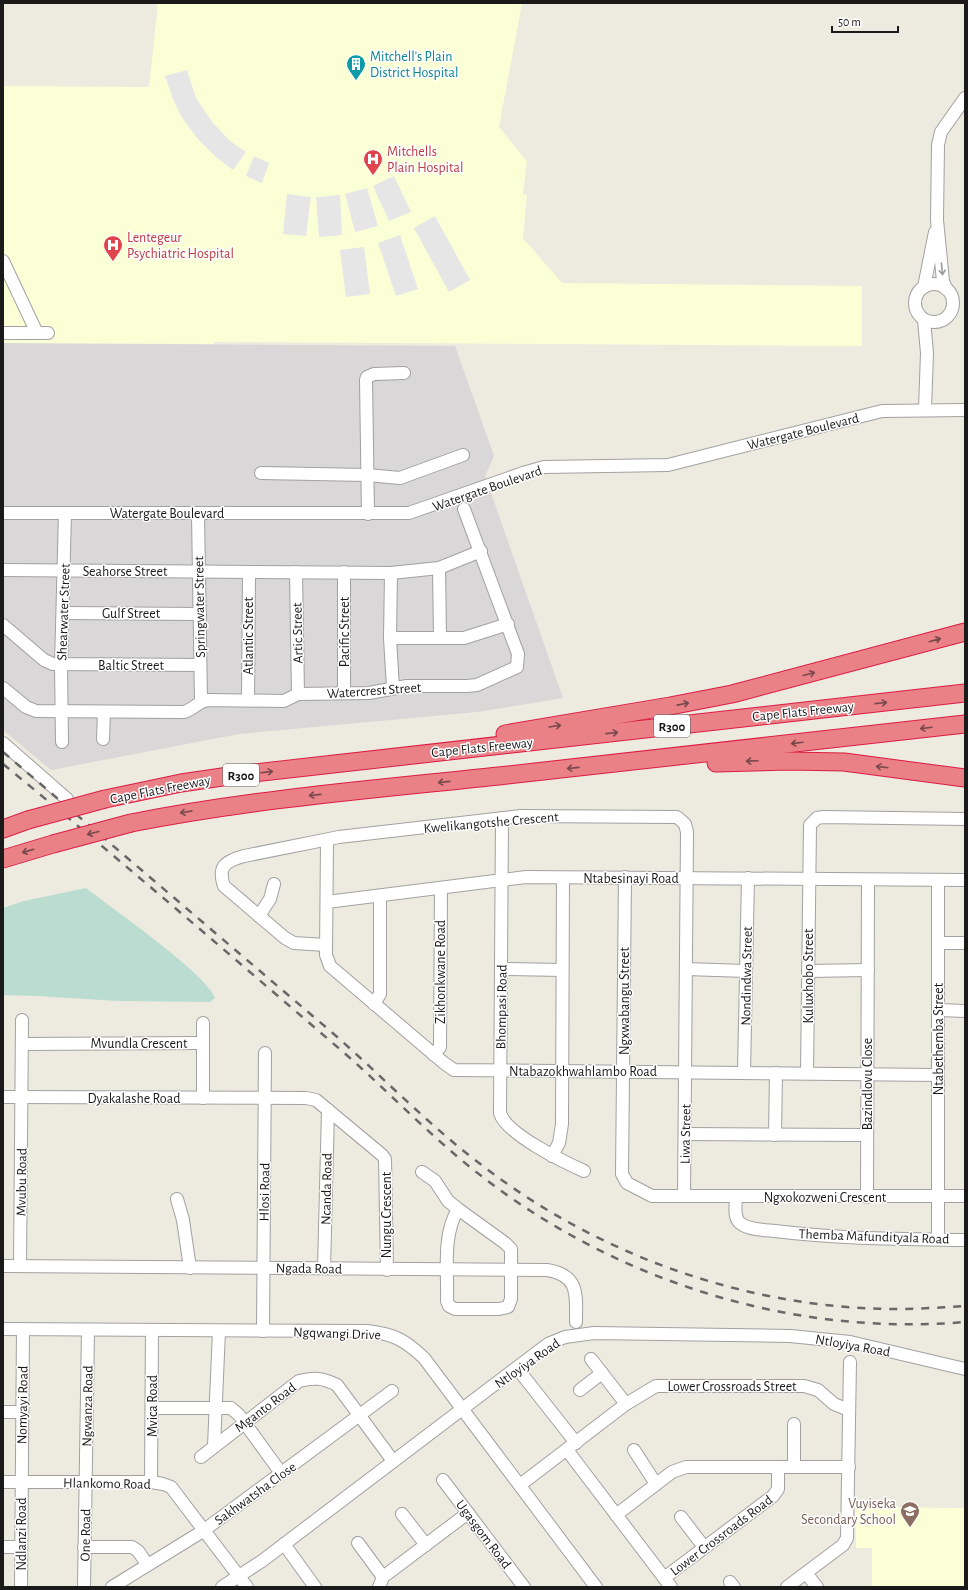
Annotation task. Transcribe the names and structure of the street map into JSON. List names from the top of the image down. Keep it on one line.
{"streets":{"highway":["Cape Flats Freeway","R300"],"street":["Watergate Boulevard","Seahorse Street","Springwater Street","Shearwater Street","Gulf Street","Pacific Street","Artic Street","Atlantic Street","Baltic Street","Watercrest Street","Kwelikangotshe Crescent","Ntabesinayi Road","Zikhonkwane Road","Nondindwa Street","Kuluxhobo Street","Ngxwabangu Street","Bhompasi Road","Ntabethemba Street","Mvundla Crescent","Ntabazokhwahlambo Road","Bazindlovu Close","Dyakalashe Road","Liwa Street","Mvubu Road","Ncanda Road","Hlosi Road","Ngxokozweni Crescent","Nungu Crescent","Themba Mafundityala Road","Ngada Road","Ngqwangi Drive","Ntloyiya Road","Lower Crossroads Street","Nomyayi Road","Ngwanza Road","Mvica Road","Mganto Road","Hlankomo Road","Sakhwatsha Close","Ndlanzi Road","Ugasgom Road","One Road","Lower Crossroads Road"]},"crossings":[["Watergate Boulevard","Springwater Street"],["Watergate Boulevard","Shearwater Street"],["Seahorse Street","Springwater Street"],["Seahorse Street","Shearwater Street"],["Springwater Street","Gulf Street"],["Springwater Street","Baltic Street"],["Springwater Street","Watercrest Street"],["Shearwater Street","Gulf Street"],["Shearwater Street","Baltic Street"],["Pacific Street","Watercrest Street"],["Artic Street","Watercrest Street"],["Atlantic Street","Watercrest Street"],["Kwelikangotshe Crescent","Ntabesinayi Road"],["Kwelikangotshe Crescent","Bhompasi Road"],["Kwelikangotshe Crescent","Liwa Street"],["Ntabesinayi Road","Zikhonkwane Road"],["Ntabesinayi Road","Nondindwa Street"],["Ntabesinayi Road","Kuluxhobo Street"],["Ntabesinayi Road","Ngxwabangu Street"],["Ntabesinayi Road","Bhompasi Road"],["Ntabesinayi Road","Ntabethemba Street"],["Ntabesinayi Road","Ntabazokhwahlambo Road"],["Ntabesinayi Road","Bazindlovu Close"],["Ntabesinayi Road","Liwa Street"],["Zikhonkwane Road","Ntabazokhwahlambo Road"],["Nondindwa Street","Ntabazokhwahlambo Road"],["Kuluxhobo Street","Ntabazokhwahlambo Road"],["Ngxwabangu Street","Ntabazokhwahlambo Road"],["Ngxwabangu Street","Liwa Street"],["Ngxwabangu Street","Ngxokozweni Crescent"],["Bhompasi Road","Ntabazokhwahlambo Road"],["Ntabethemba Street","Ntabazokhwahlambo Road"],["Ntabethemba Street","Ngxokozweni Crescent"],["Ntabethemba Street","Themba Mafundityala Road"],["Mvundla Crescent","Dyakalashe Road"],["Ntabazokhwahlambo Road","Bazindlovu Close"],["Ntabazokhwahlambo Road","Liwa Street"],["Bazindlovu Close","Ngxokozweni Crescent"],["Dyakalashe Road","Mvubu Road"],["Dyakalashe Road","Hlosi Road"],["Dyakalashe Road","Nungu Crescent"],["Liwa Street","Ngxokozweni Crescent"],["Mvubu Road","Ngada Road"],["Ncanda Road","Nungu Crescent"],["Ncanda Road","Ngada Road"],["Hlosi Road","Nungu Crescent"],["Hlosi Road","Ngada Road"],["Hlosi Road","Ngqwangi Drive"],["Ngxokozweni Crescent","Themba Mafundityala Road"],["Nungu Crescent","Ngada Road"],["Ngqwangi Drive","Ntloyiya Road"],["Ngqwangi Drive","Lower Crossroads Street"],["Ngqwangi Drive","Nomyayi Road"],["Ngqwangi Drive","Ngwanza Road"],["Ngqwangi Drive","Mvica Road"],["Ntloyiya Road","Mganto Road"],["Ntloyiya Road","Hlankomo Road"],["Ntloyiya Road","Lower Crossroads Road"],["Lower Crossroads Street","Lower Crossroads Road"],["Nomyayi Road","Hlankomo Road"],["Nomyayi Road","Ndlanzi Road"],["Ngwanza Road","Hlankomo Road"],["Ngwanza Road","One Road"],["Mvica Road","Hlankomo Road"],["Mganto Road","Sakhwatsha Close"],["Hlankomo Road","Sakhwatsha Close"],["Hlankomo Road","Ndlanzi Road"],["Hlankomo Road","One Road"]],"places":{"building":["Mitchell's Plain District Hospital"],"hospital":["Mitchells Plain Hospital","Lentegeur Psychiatric Hospital"],"school or university":["Vuyiseka Secondary School"]},"scale_bar":"50 m"}
